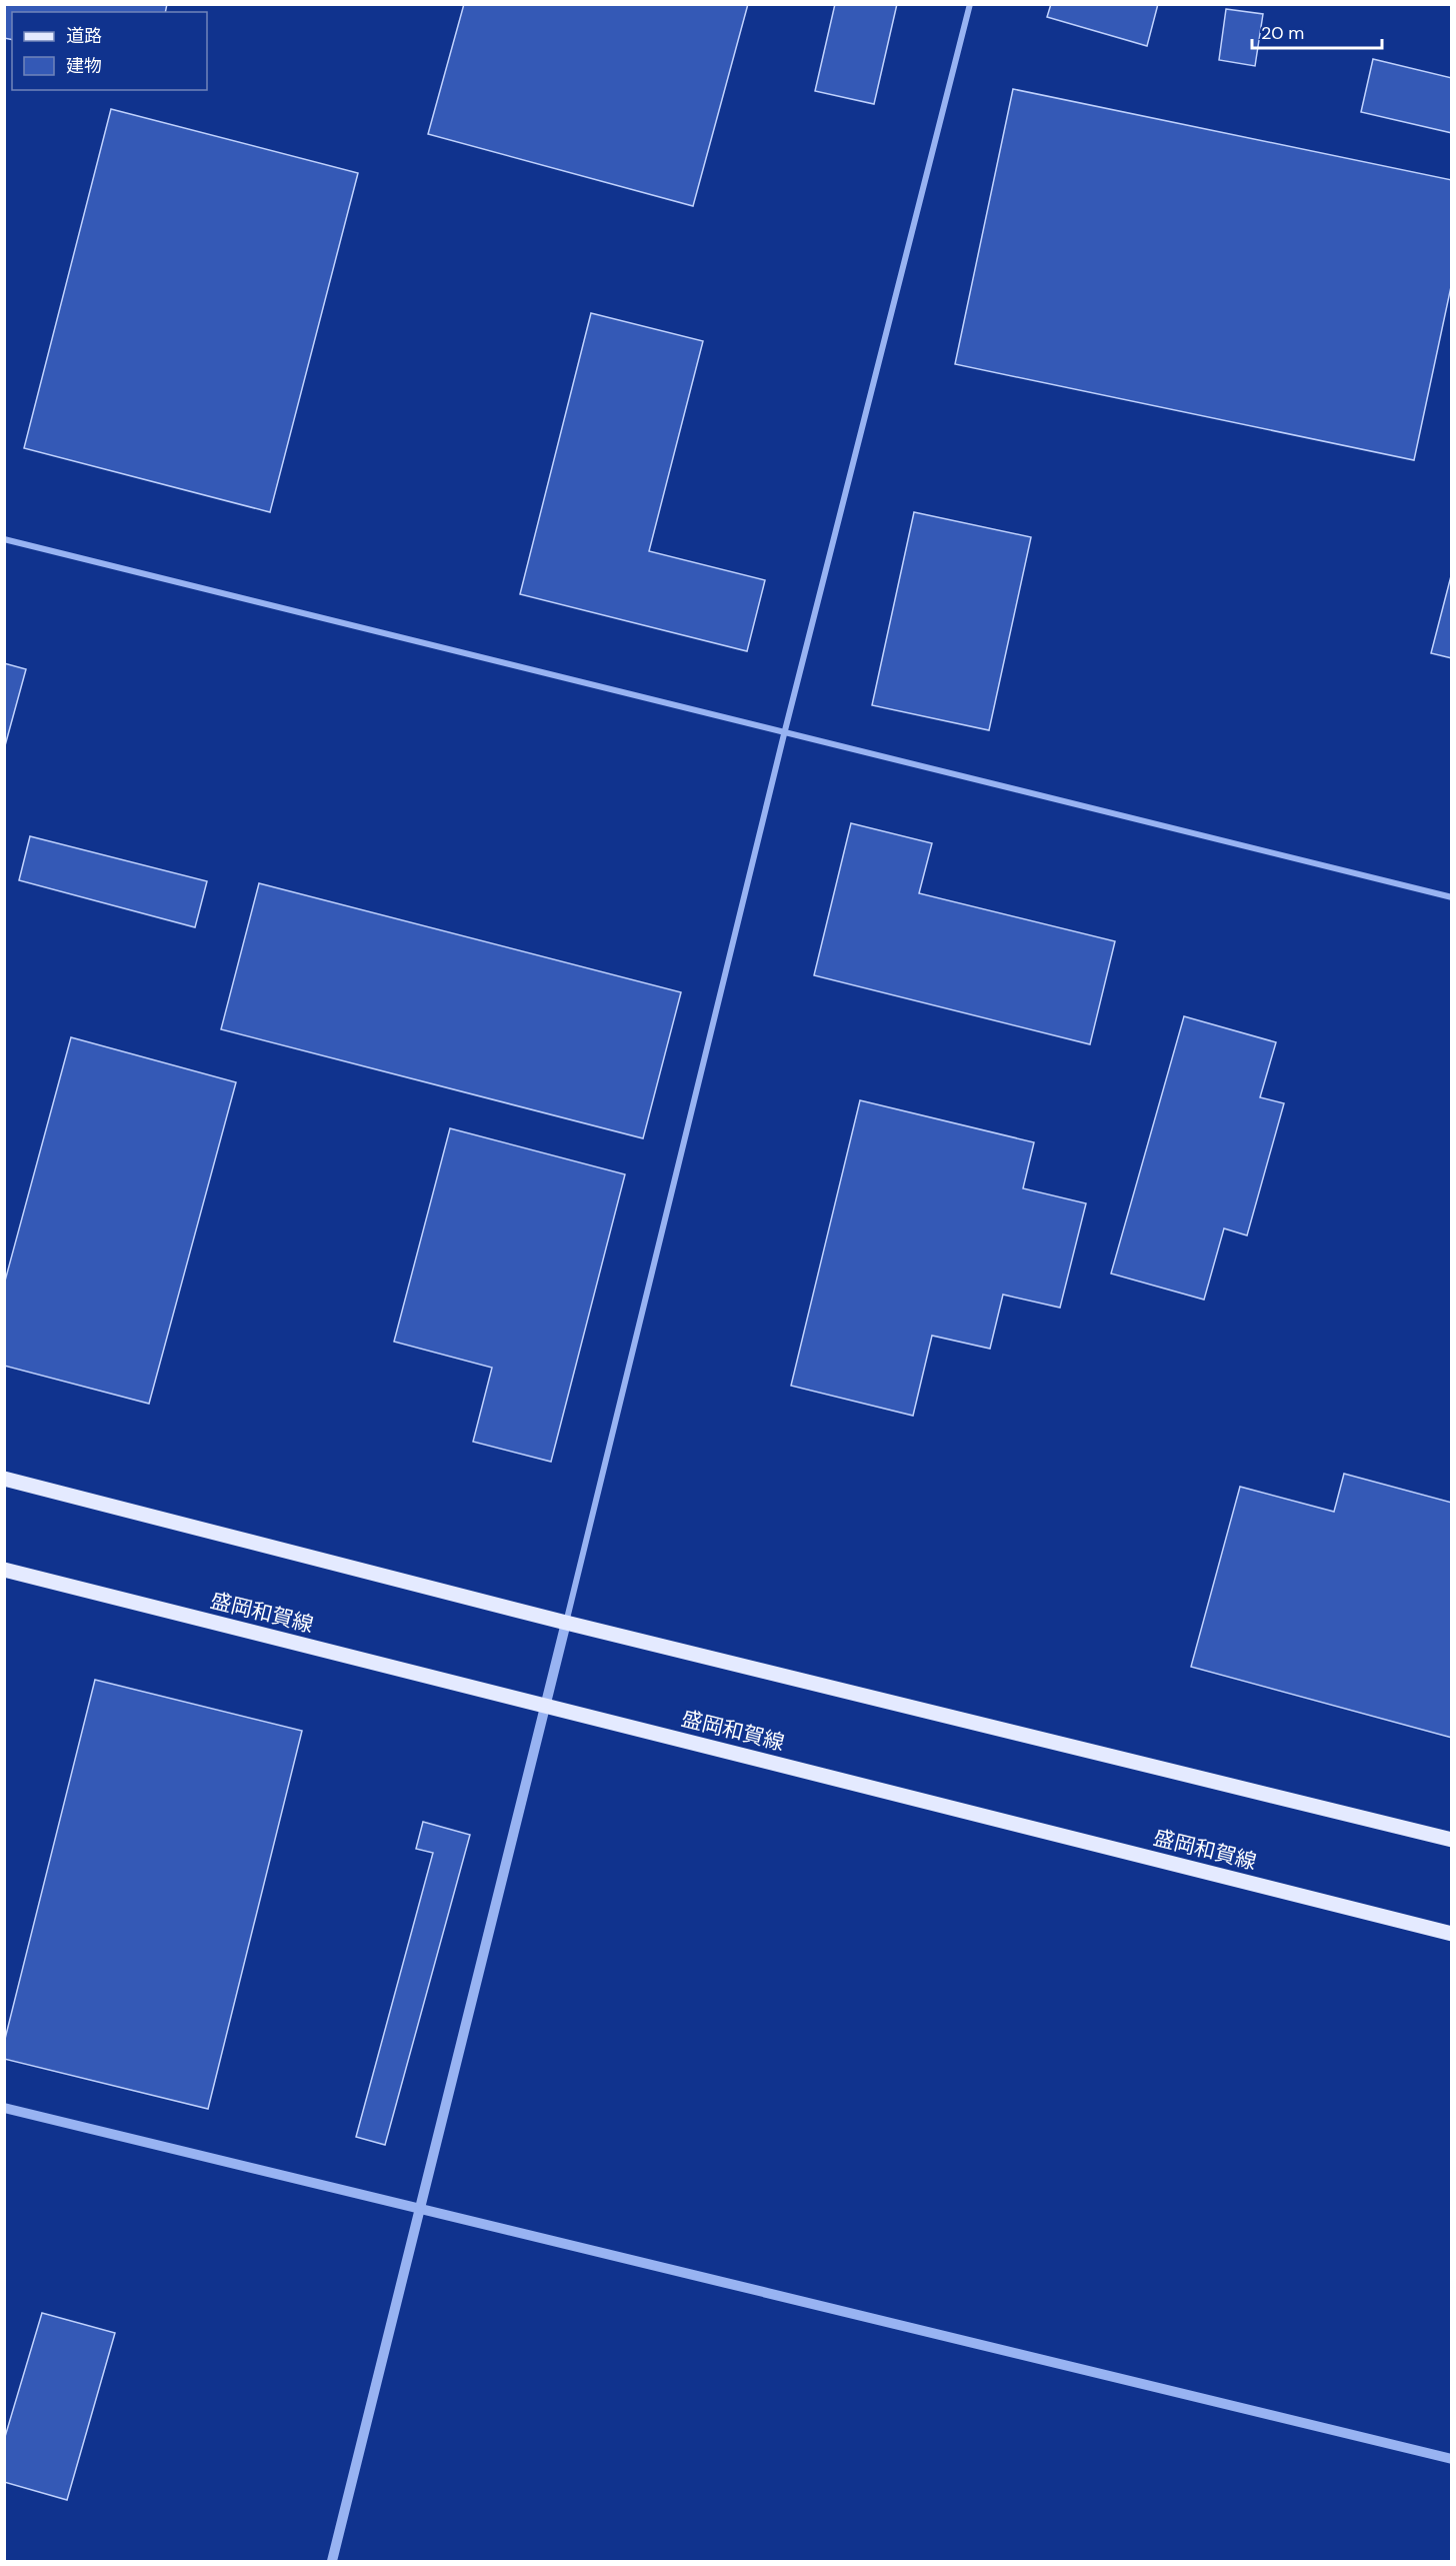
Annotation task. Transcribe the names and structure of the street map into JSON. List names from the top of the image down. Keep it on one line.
{"streets":{"main road":["盛岡和賀線"]},"legend":["道路","建物"],"scale_bar":"20 m"}
